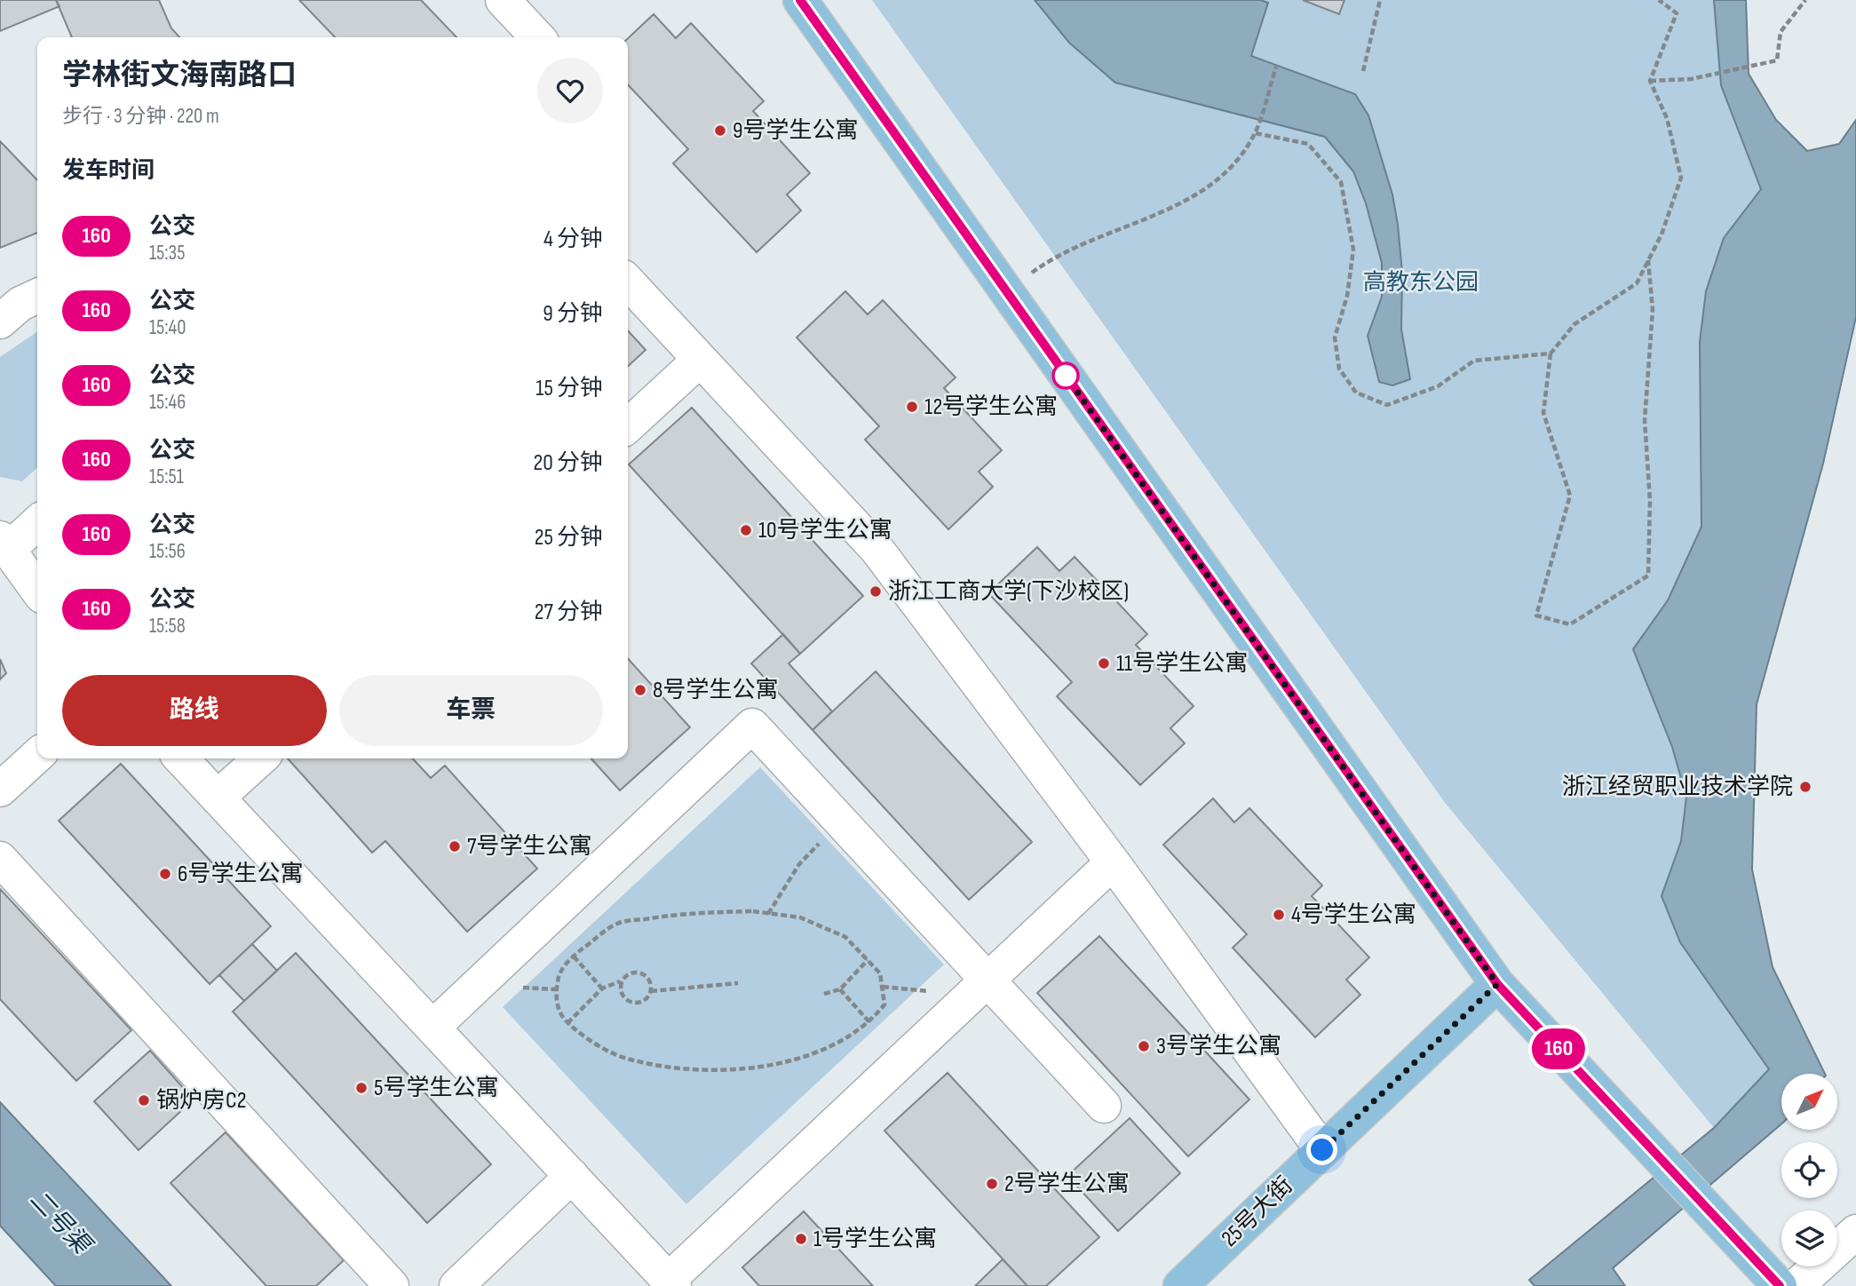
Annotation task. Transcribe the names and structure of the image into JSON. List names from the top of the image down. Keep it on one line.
{"streets":{"main road":["25号大街"]},"water":["二号渠"],"parks":["高教东公园"],"places":["9号学生公寓","12号学生公寓","10号学生公寓","浙江工商大学(下沙校区)","11号学生公寓","8号学生公寓","浙江经贸职业技术学院","7号学生公寓","6号学生公寓","4号学生公寓","3号学生公寓","5号学生公寓","锅炉房C2","2号学生公寓","1号学生公寓"],"lines":["bus line 160"],"north":"top right","page":{"on_map":"160","heading":[["学林街文海南路口","步行 · 3 分钟 · 220 m"],"发车时间"],"list":[{"mark":"160","name":"公交","note":"15:35","value":"4 分钟"},{"mark":"160","name":"公交","note":"15:40","value":"9 分钟"},{"mark":"160","name":"公交","note":"15:46","value":"15 分钟"},{"mark":"160","name":"公交","note":"15:51","value":"20 分钟"},{"mark":"160","name":"公交","note":"15:56","value":"25 分钟"},{"mark":"160","name":"公交","note":"15:58","value":"27 分钟"}],"buttons":["路线","车票"]}}
